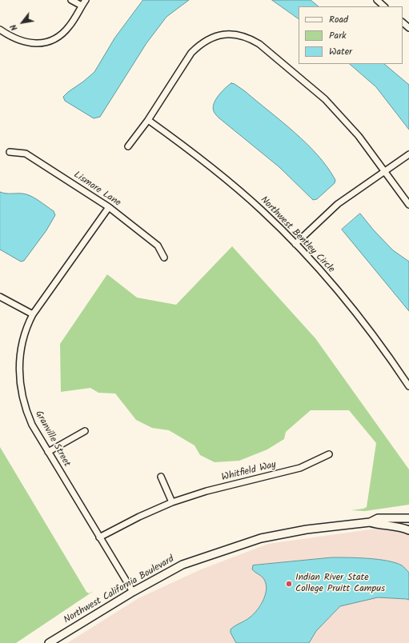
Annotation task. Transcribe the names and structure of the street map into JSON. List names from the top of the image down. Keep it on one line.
{"streets":{"street":["Lismore Lane","Northwest Bentley Circle","Granville Street","Whitfield Way","Northwest California Boulevard"]},"crossings":[["Lismore Lane","Granville Street"],["Granville Street","Whitfield Way"],["Granville Street","Northwest California Boulevard"]],"places":["Indian River State College Pruitt Campus"],"legend":["Road","Park","Water"],"north":"bottom left"}
